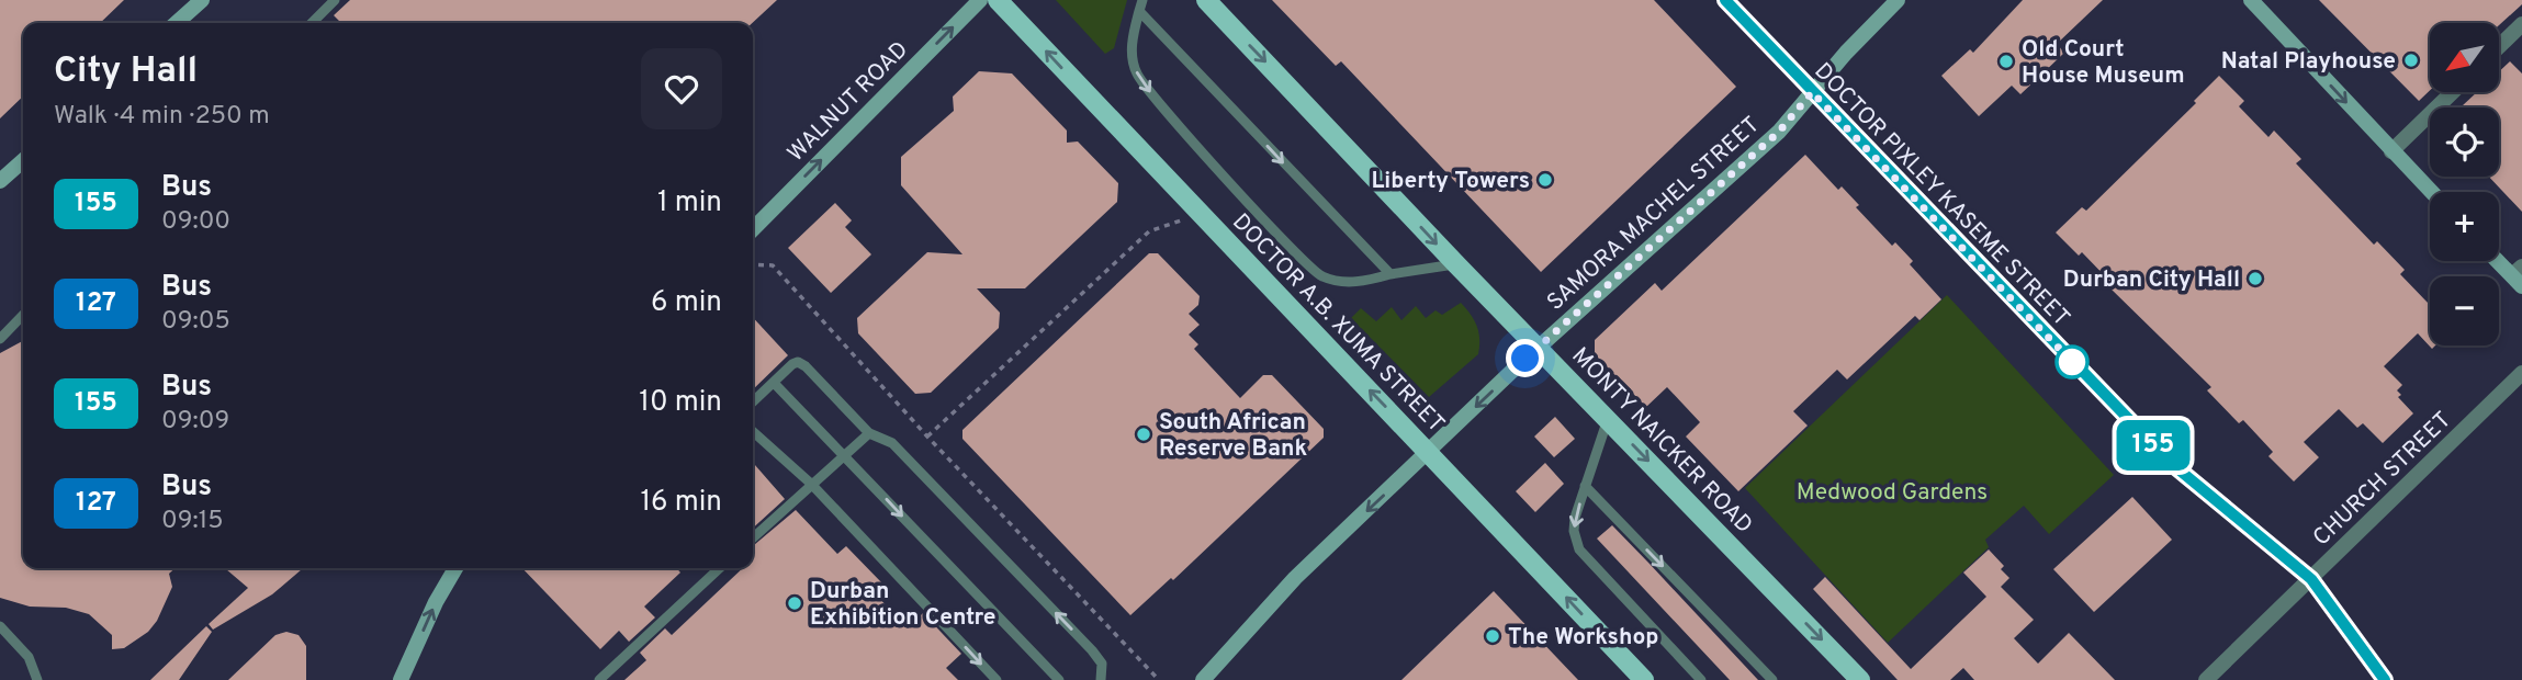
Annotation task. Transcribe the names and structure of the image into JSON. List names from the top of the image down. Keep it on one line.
{"streets":{"main road":["WALNUT ROAD","DOCTOR PIXLEY KASEME STREET","SAMORA MACHEL STREET","DOCTOR A.B. XUMA STREET","MONTY NAICKER ROAD"],"street":["CHURCH STREET"]},"crossings":[["DOCTOR PIXLEY KASEME STREET","SAMORA MACHEL STREET"],["DOCTOR PIXLEY KASEME STREET","CHURCH STREET"],["SAMORA MACHEL STREET","DOCTOR A.B. XUMA STREET"],["SAMORA MACHEL STREET","MONTY NAICKER ROAD"]],"one_way":["WALNUT ROAD","SAMORA MACHEL STREET","DOCTOR A.B. XUMA STREET","MONTY NAICKER ROAD"],"parks":["Medwood Gardens"],"places":["Natal Playhouse","Old Court House Museum","Liberty Towers","Durban City Hall","South African Reserve Bank","Durban Exhibition Centre","The Workshop"],"lines":["bus line 155"],"north":"bottom left","page":{"on_map":"155","map_buttons":["+","−"],"heading":["City Hall","Walk · 4 min · 250 m"],"list":[{"mark":"155","name":"Bus","note":"09:00","value":"1 min"},{"mark":"127","name":"Bus","note":"09:05","value":"6 min"},{"mark":"155","name":"Bus","note":"09:09","value":"10 min"},{"mark":"127","name":"Bus","note":"09:15","value":"16 min"}]}}
